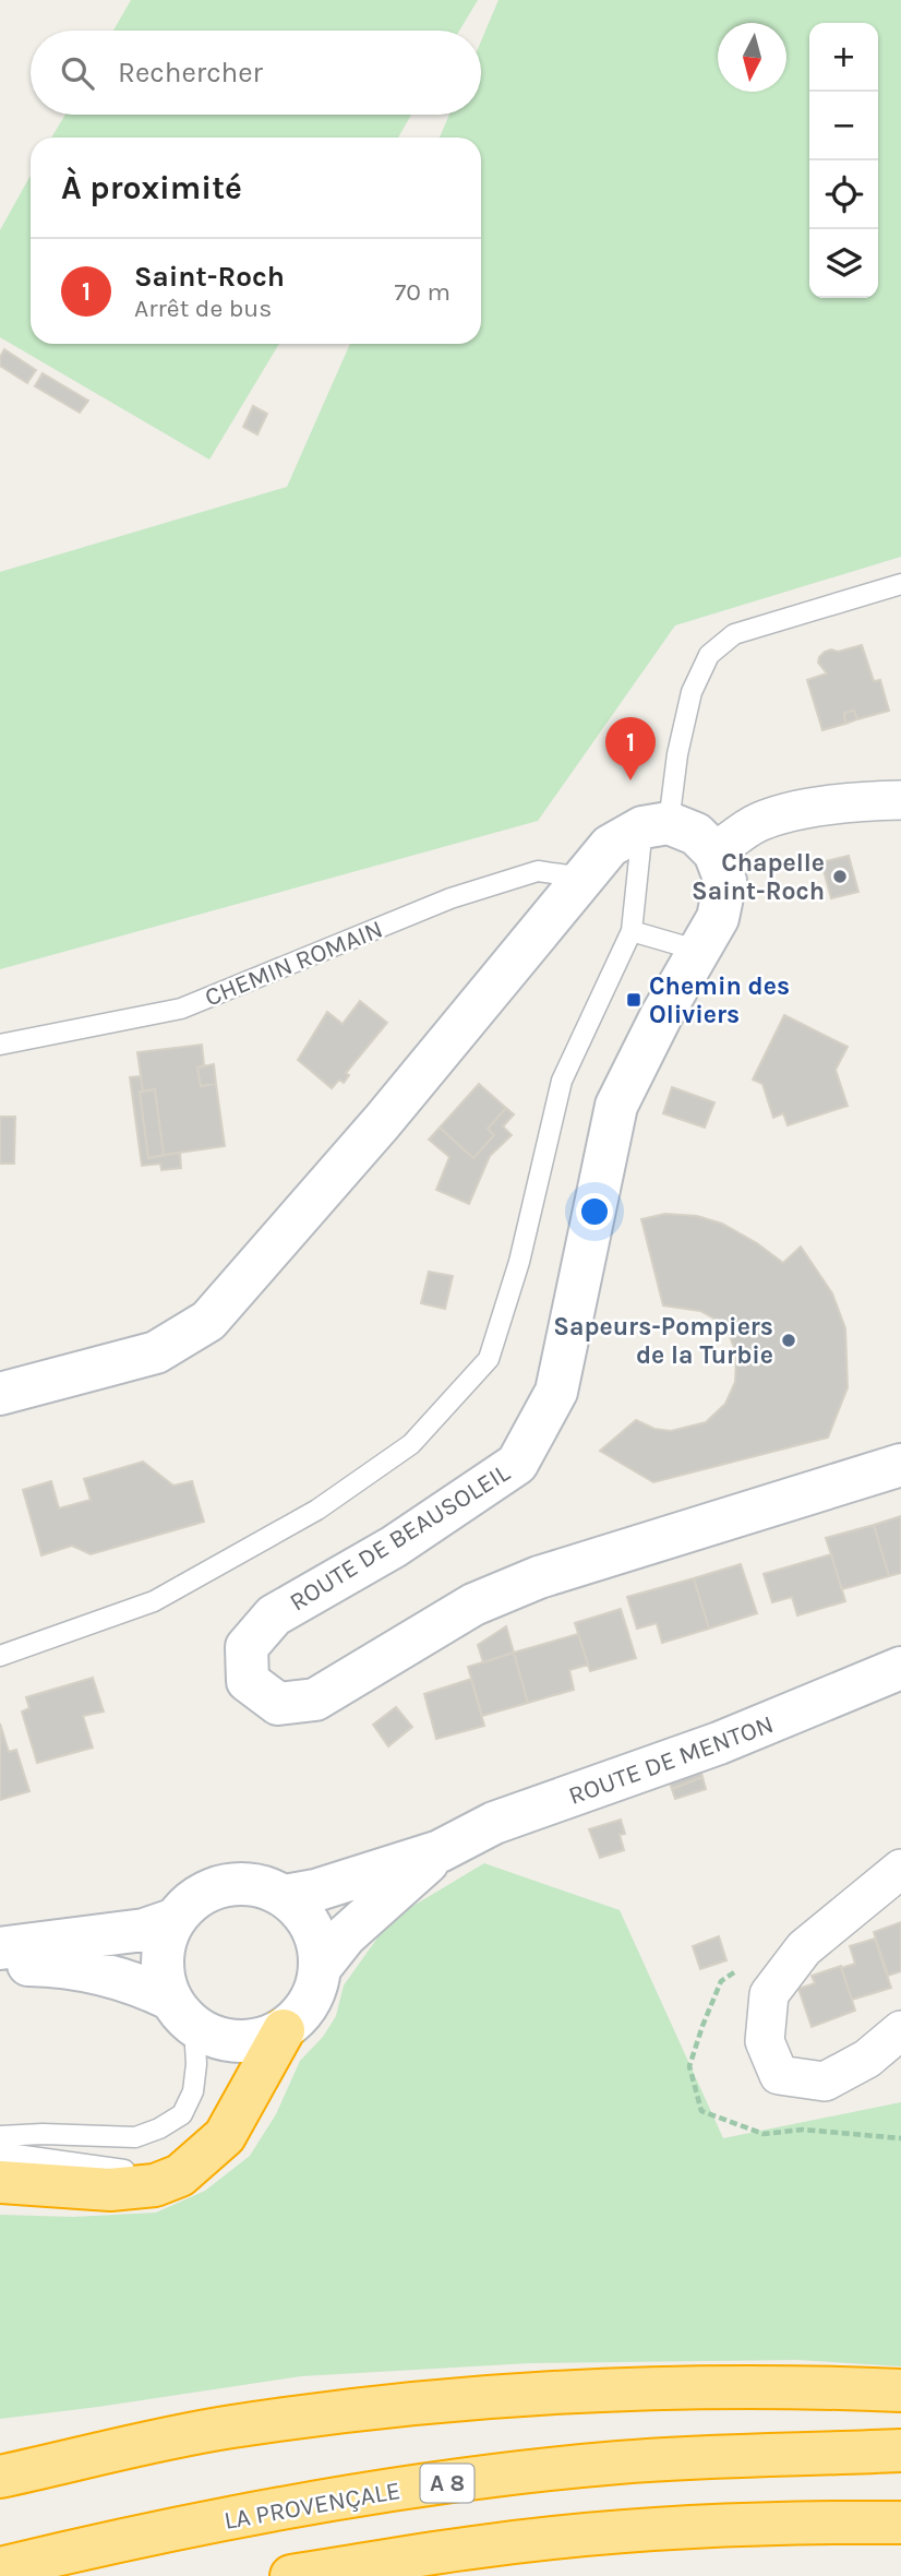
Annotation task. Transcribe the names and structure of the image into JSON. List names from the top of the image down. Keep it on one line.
{"streets":{"highway":["A 8","LA PROVENÇALE"],"street":["ROUTE DE BEAUSOLEIL","ROUTE DE MENTON"],"lane":["CHEMIN ROMAIN"]},"places":{"other":["Chapelle Saint-Roch","Sapeurs-Pompiers de la Turbie"],"transit":["Chemin des Oliviers"]},"north":"bottom","page":{"map_buttons":["+","−"],"search":"Rechercher","heading":"À proximité","list":[{"mark":"1","name":"Saint-Roch","note":"Arrêt de bus","value":"70 m"}],"pins":"1"}}
